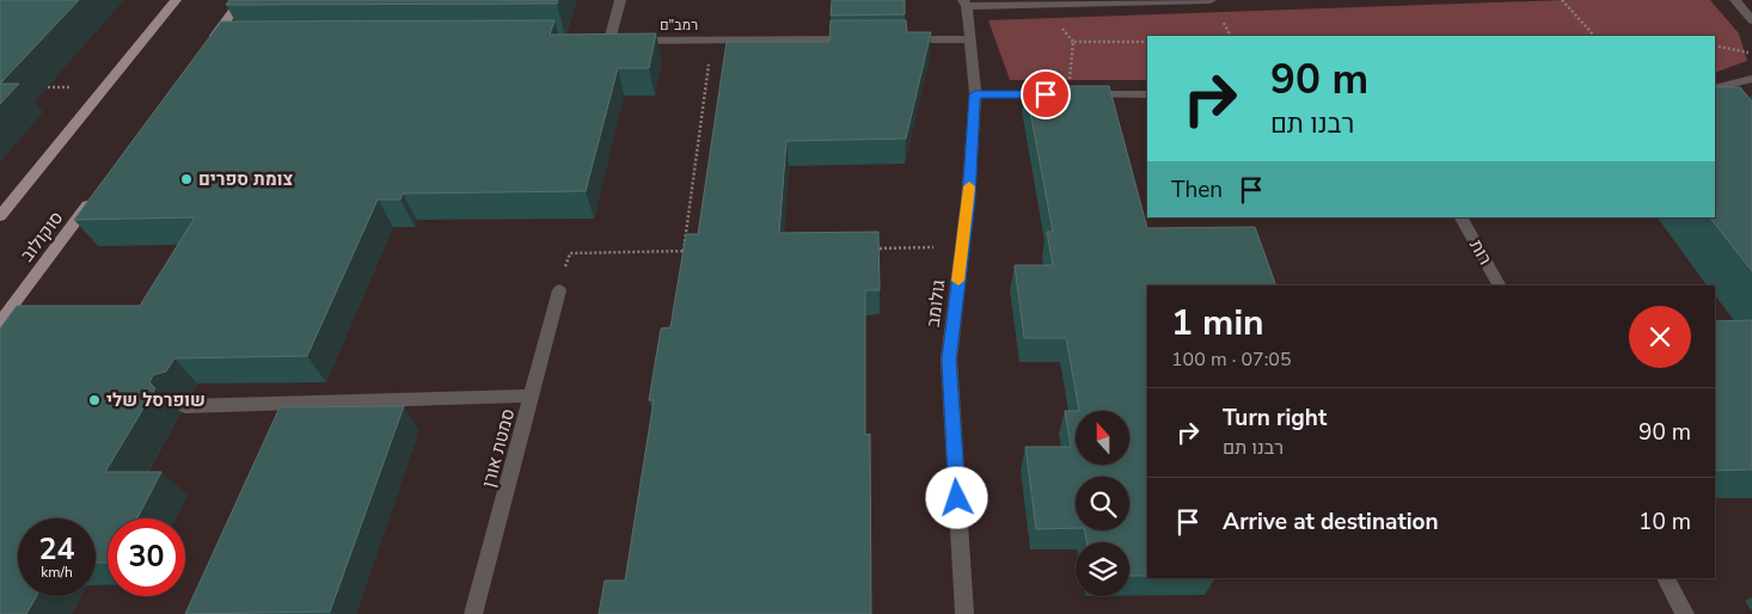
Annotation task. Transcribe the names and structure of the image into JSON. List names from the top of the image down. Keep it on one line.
{"streets":{"main road":["סוקולוב"],"street":["רמב\"ם","רות","גולומב","סמטת אורן"]},"places":["צומת ספרים","שופרסל שלי"],"north":"top","page":{"turn":["90 m","רבנו תם"],"then":"Then","heading":["1 min","100 m · 07:05"],"list":[{"name":"Turn right","note":"רבנו תם","value":"90 m"},{"name":"Arrive at destination","value":"10 m"}],"speed":"24 km/h","limit":"30"}}
